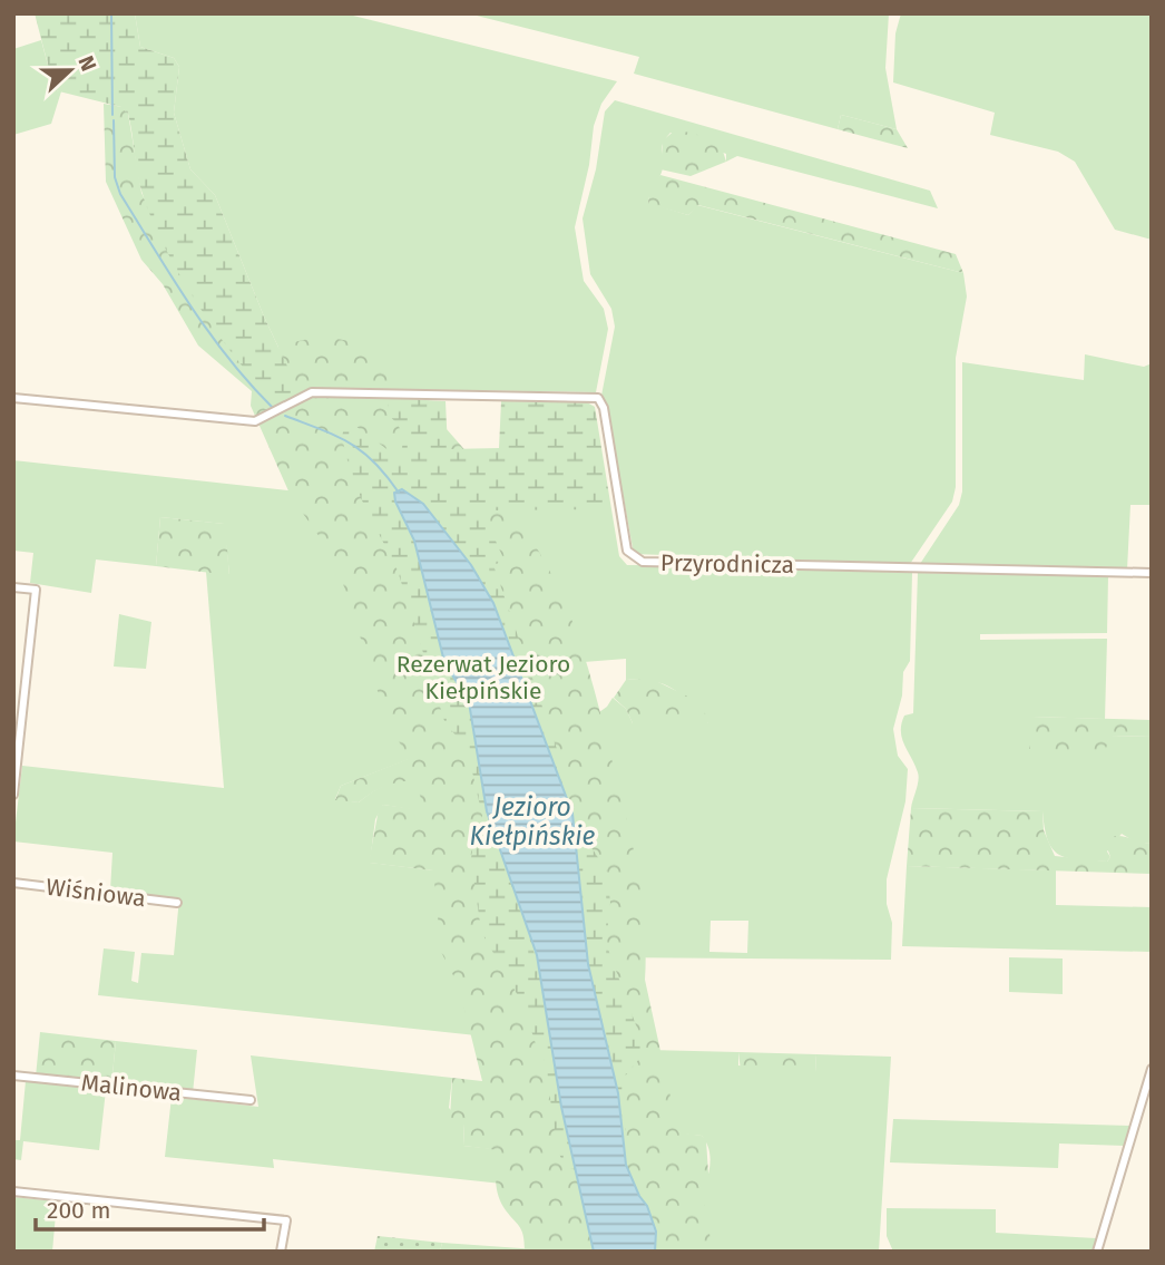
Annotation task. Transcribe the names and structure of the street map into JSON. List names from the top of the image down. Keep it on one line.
{"streets":{"street":["Przyrodnicza","Wiśniowa","Malinowa"]},"water":["Jezioro Kiełpińskie"],"parks":["Rezerwat Jezioro Kiełpińskie"],"scale_bar":"200 m","north":"right"}
